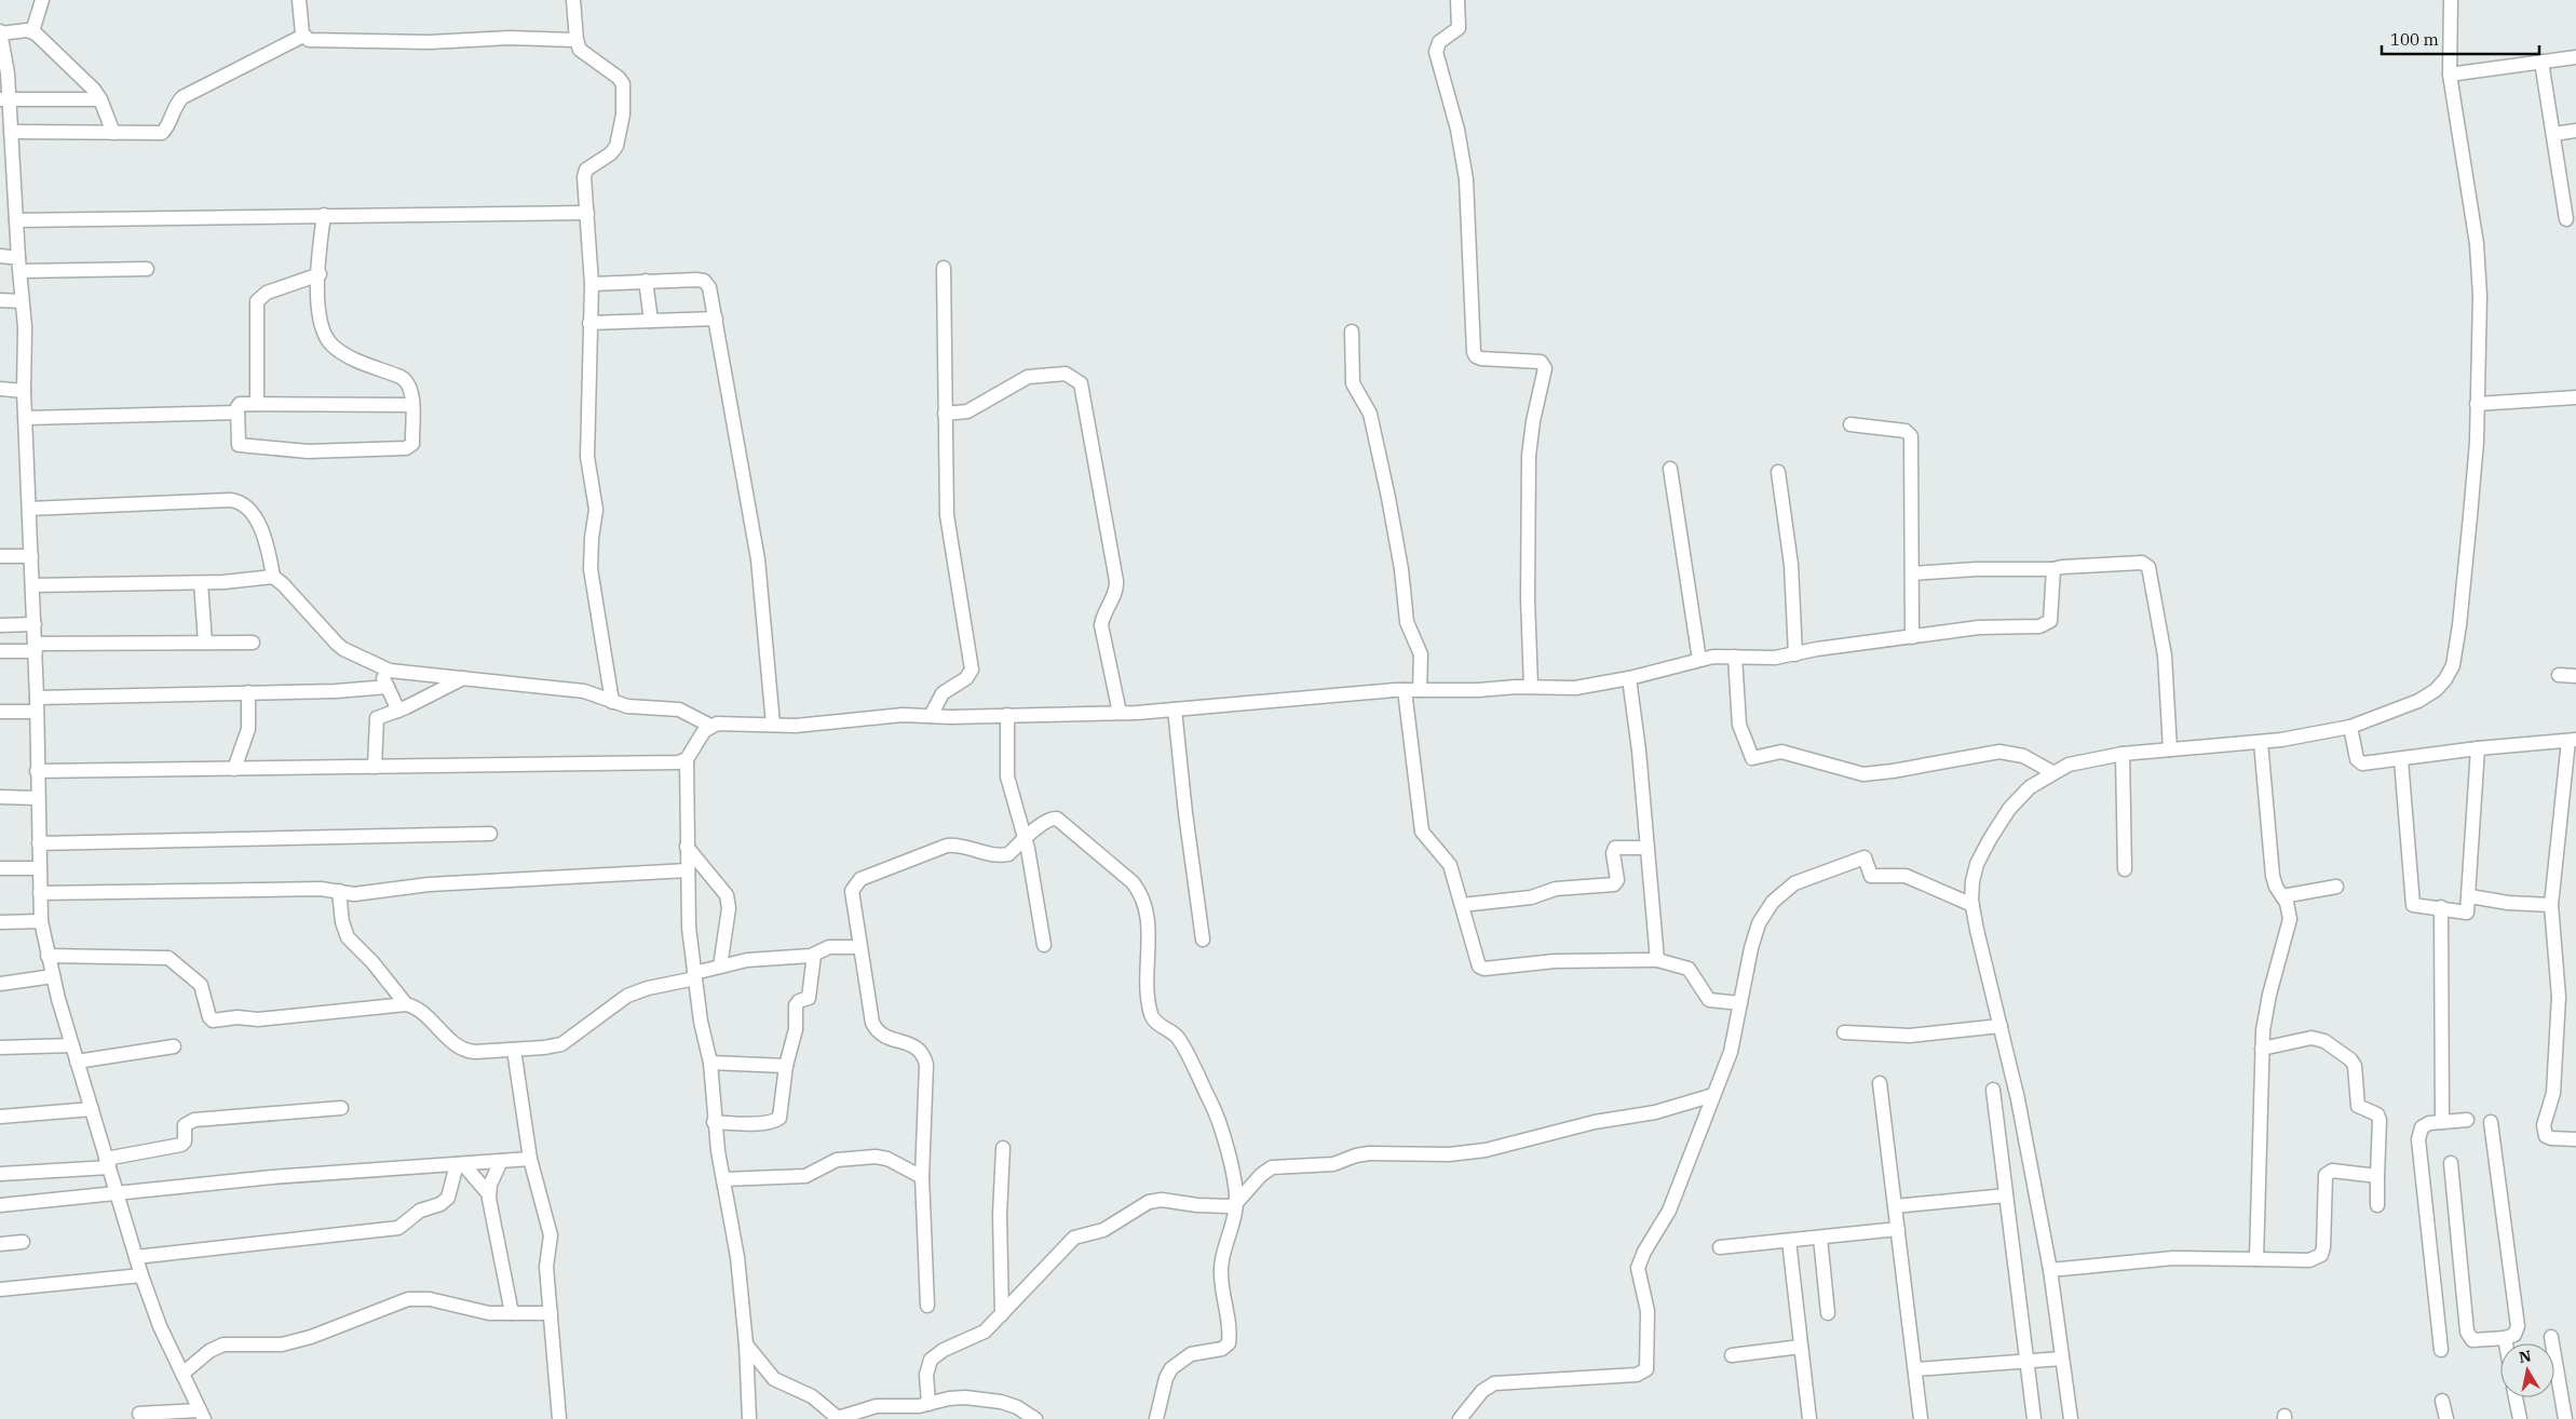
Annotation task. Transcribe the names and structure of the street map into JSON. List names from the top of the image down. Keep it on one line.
{"scale_bar":"100 m","north":"top"}
